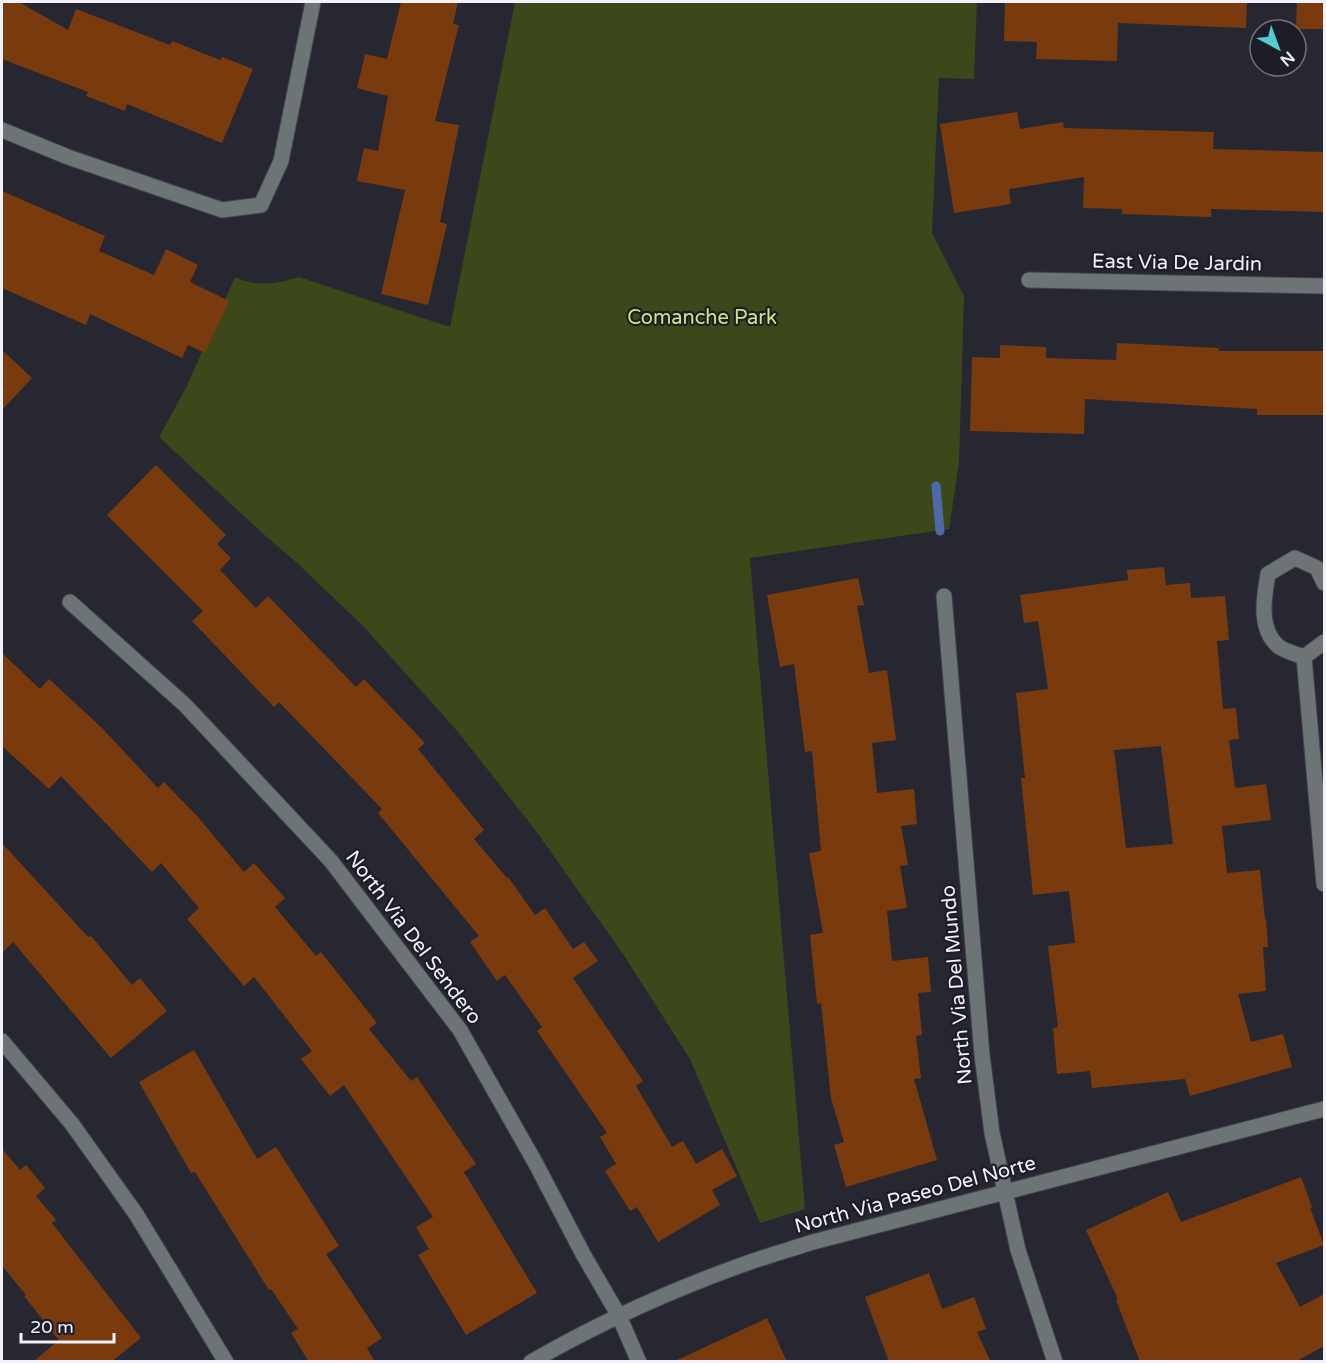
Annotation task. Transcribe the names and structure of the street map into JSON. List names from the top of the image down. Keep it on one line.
{"streets":{"street":["East Via De Jardin","North Via Del Sendero","North Via Del Mundo","North Via Paseo Del Norte"]},"crossings":[["North Via Del Sendero","North Via Paseo Del Norte"],["North Via Del Mundo","North Via Paseo Del Norte"]],"parks":["Comanche Park"],"scale_bar":"20 m","north":"bottom right"}
